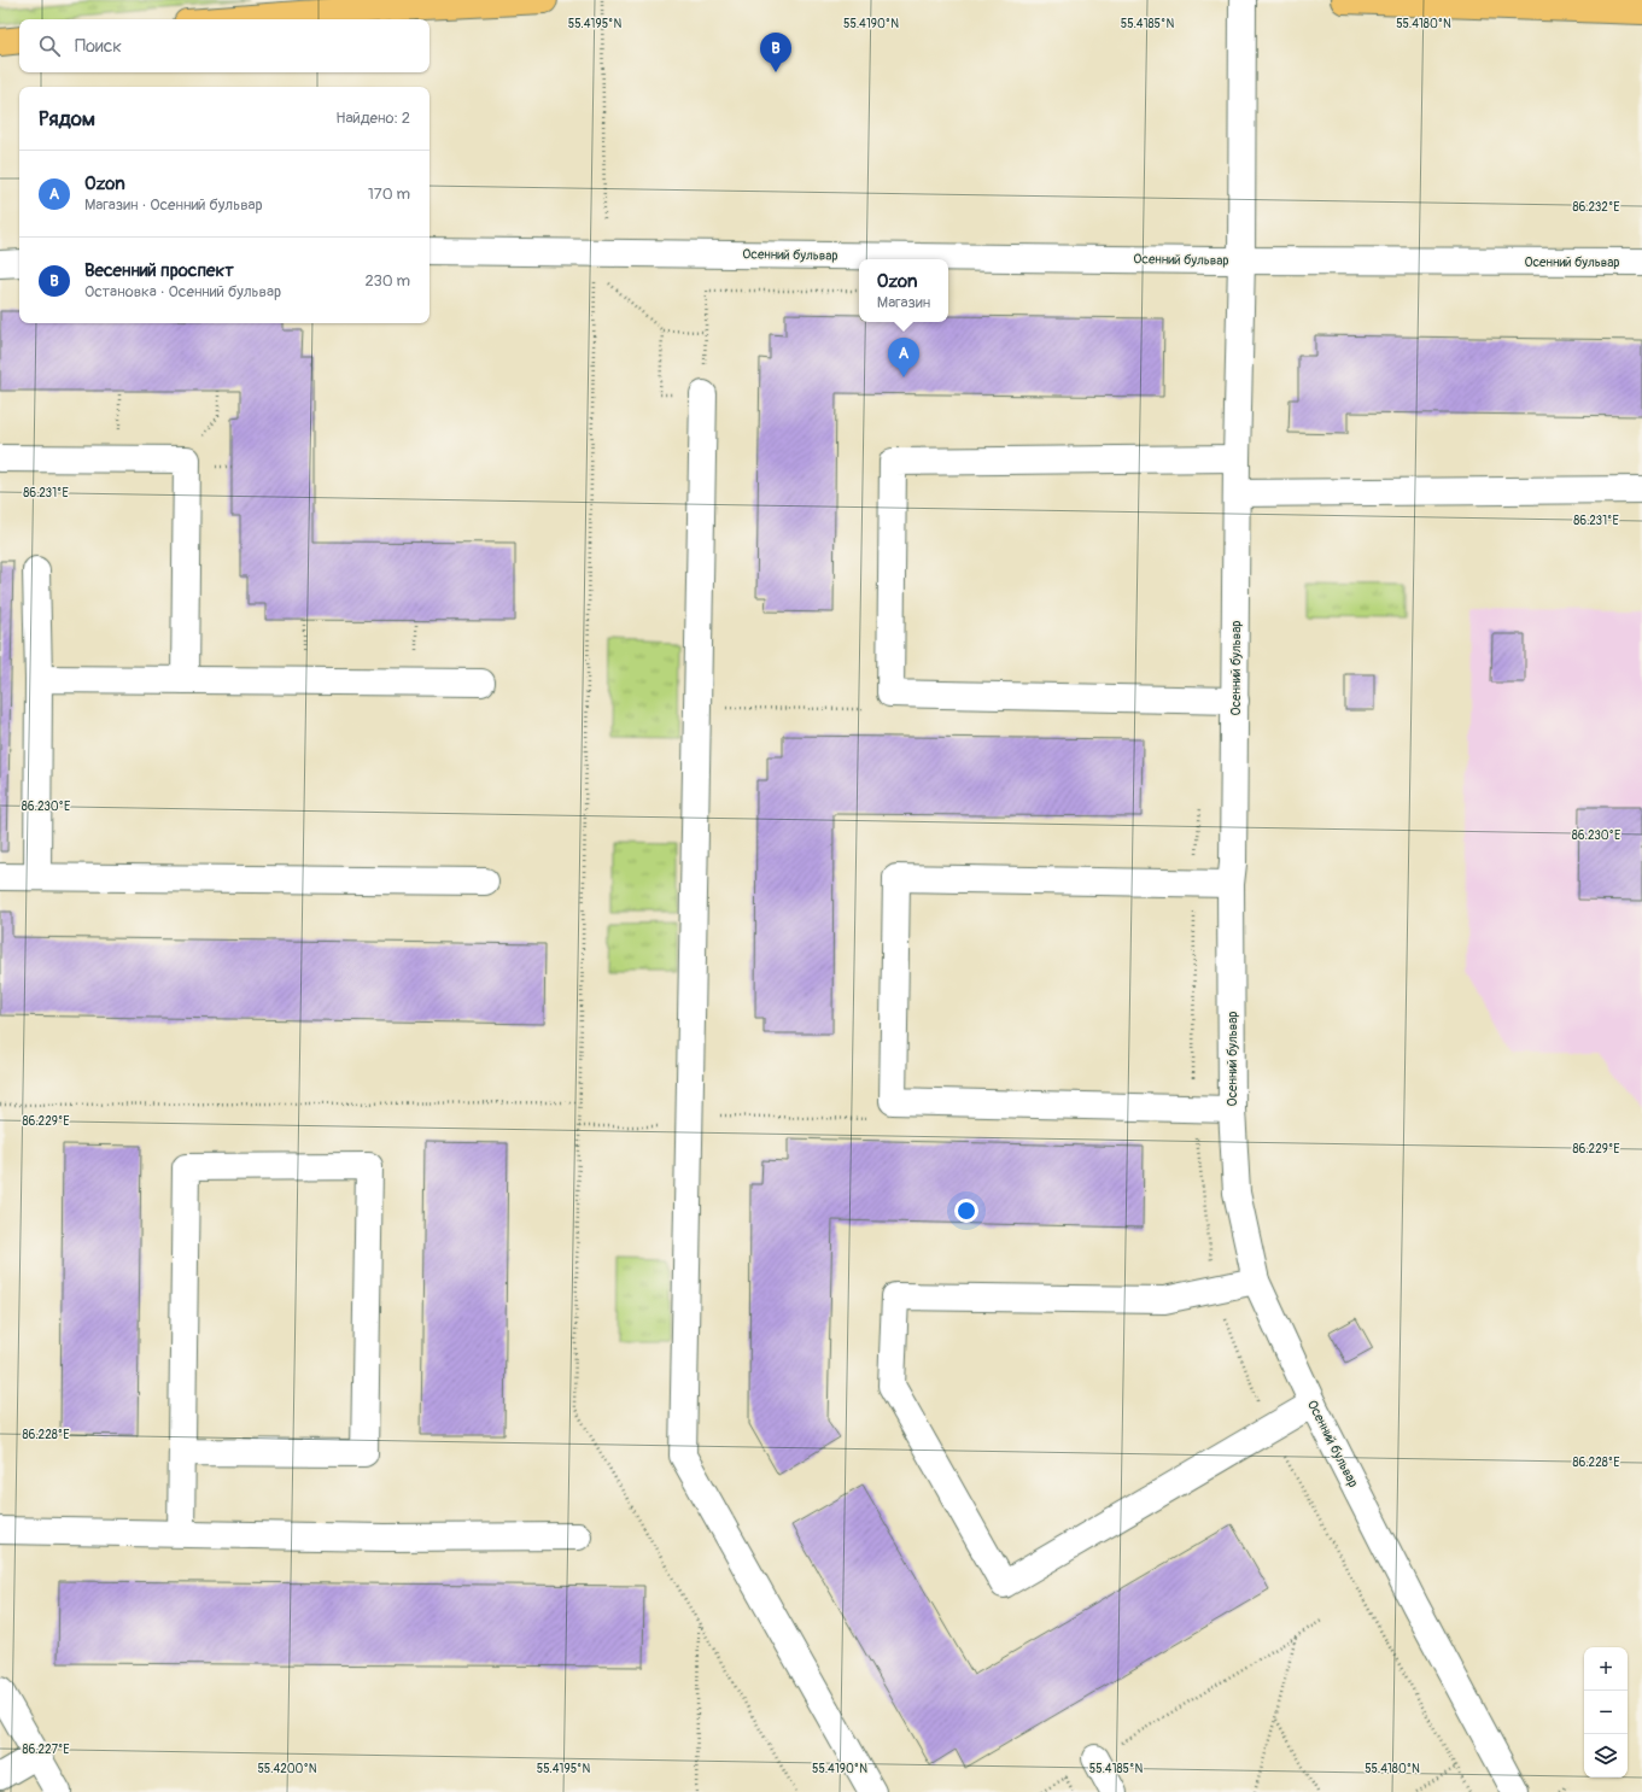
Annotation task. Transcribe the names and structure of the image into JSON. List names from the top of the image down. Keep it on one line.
{"streets":{"street":["Осенний бульвар"]},"page":{"search":"Поиск","pins":["B","A"],"heading":["Рядом","Найдено: 2"],"list":[{"mark":"A","name":"Ozon","note":"Магазин · Осенний бульвар","value":"170 m"},{"mark":"B","name":"Весенний проспект","note":"Остановка · Осенний бульвар","value":"230 m"}],"popup":["Ozon","Магазин"],"map_buttons":["+","−"]},"coordinates":["55.4195°N","55.4190°N","55.4185°N","55.4180°N","86.232°E","86.231°E","86.230°E","86.229°E","86.228°E","86.227°E","55.4200°N"]}
